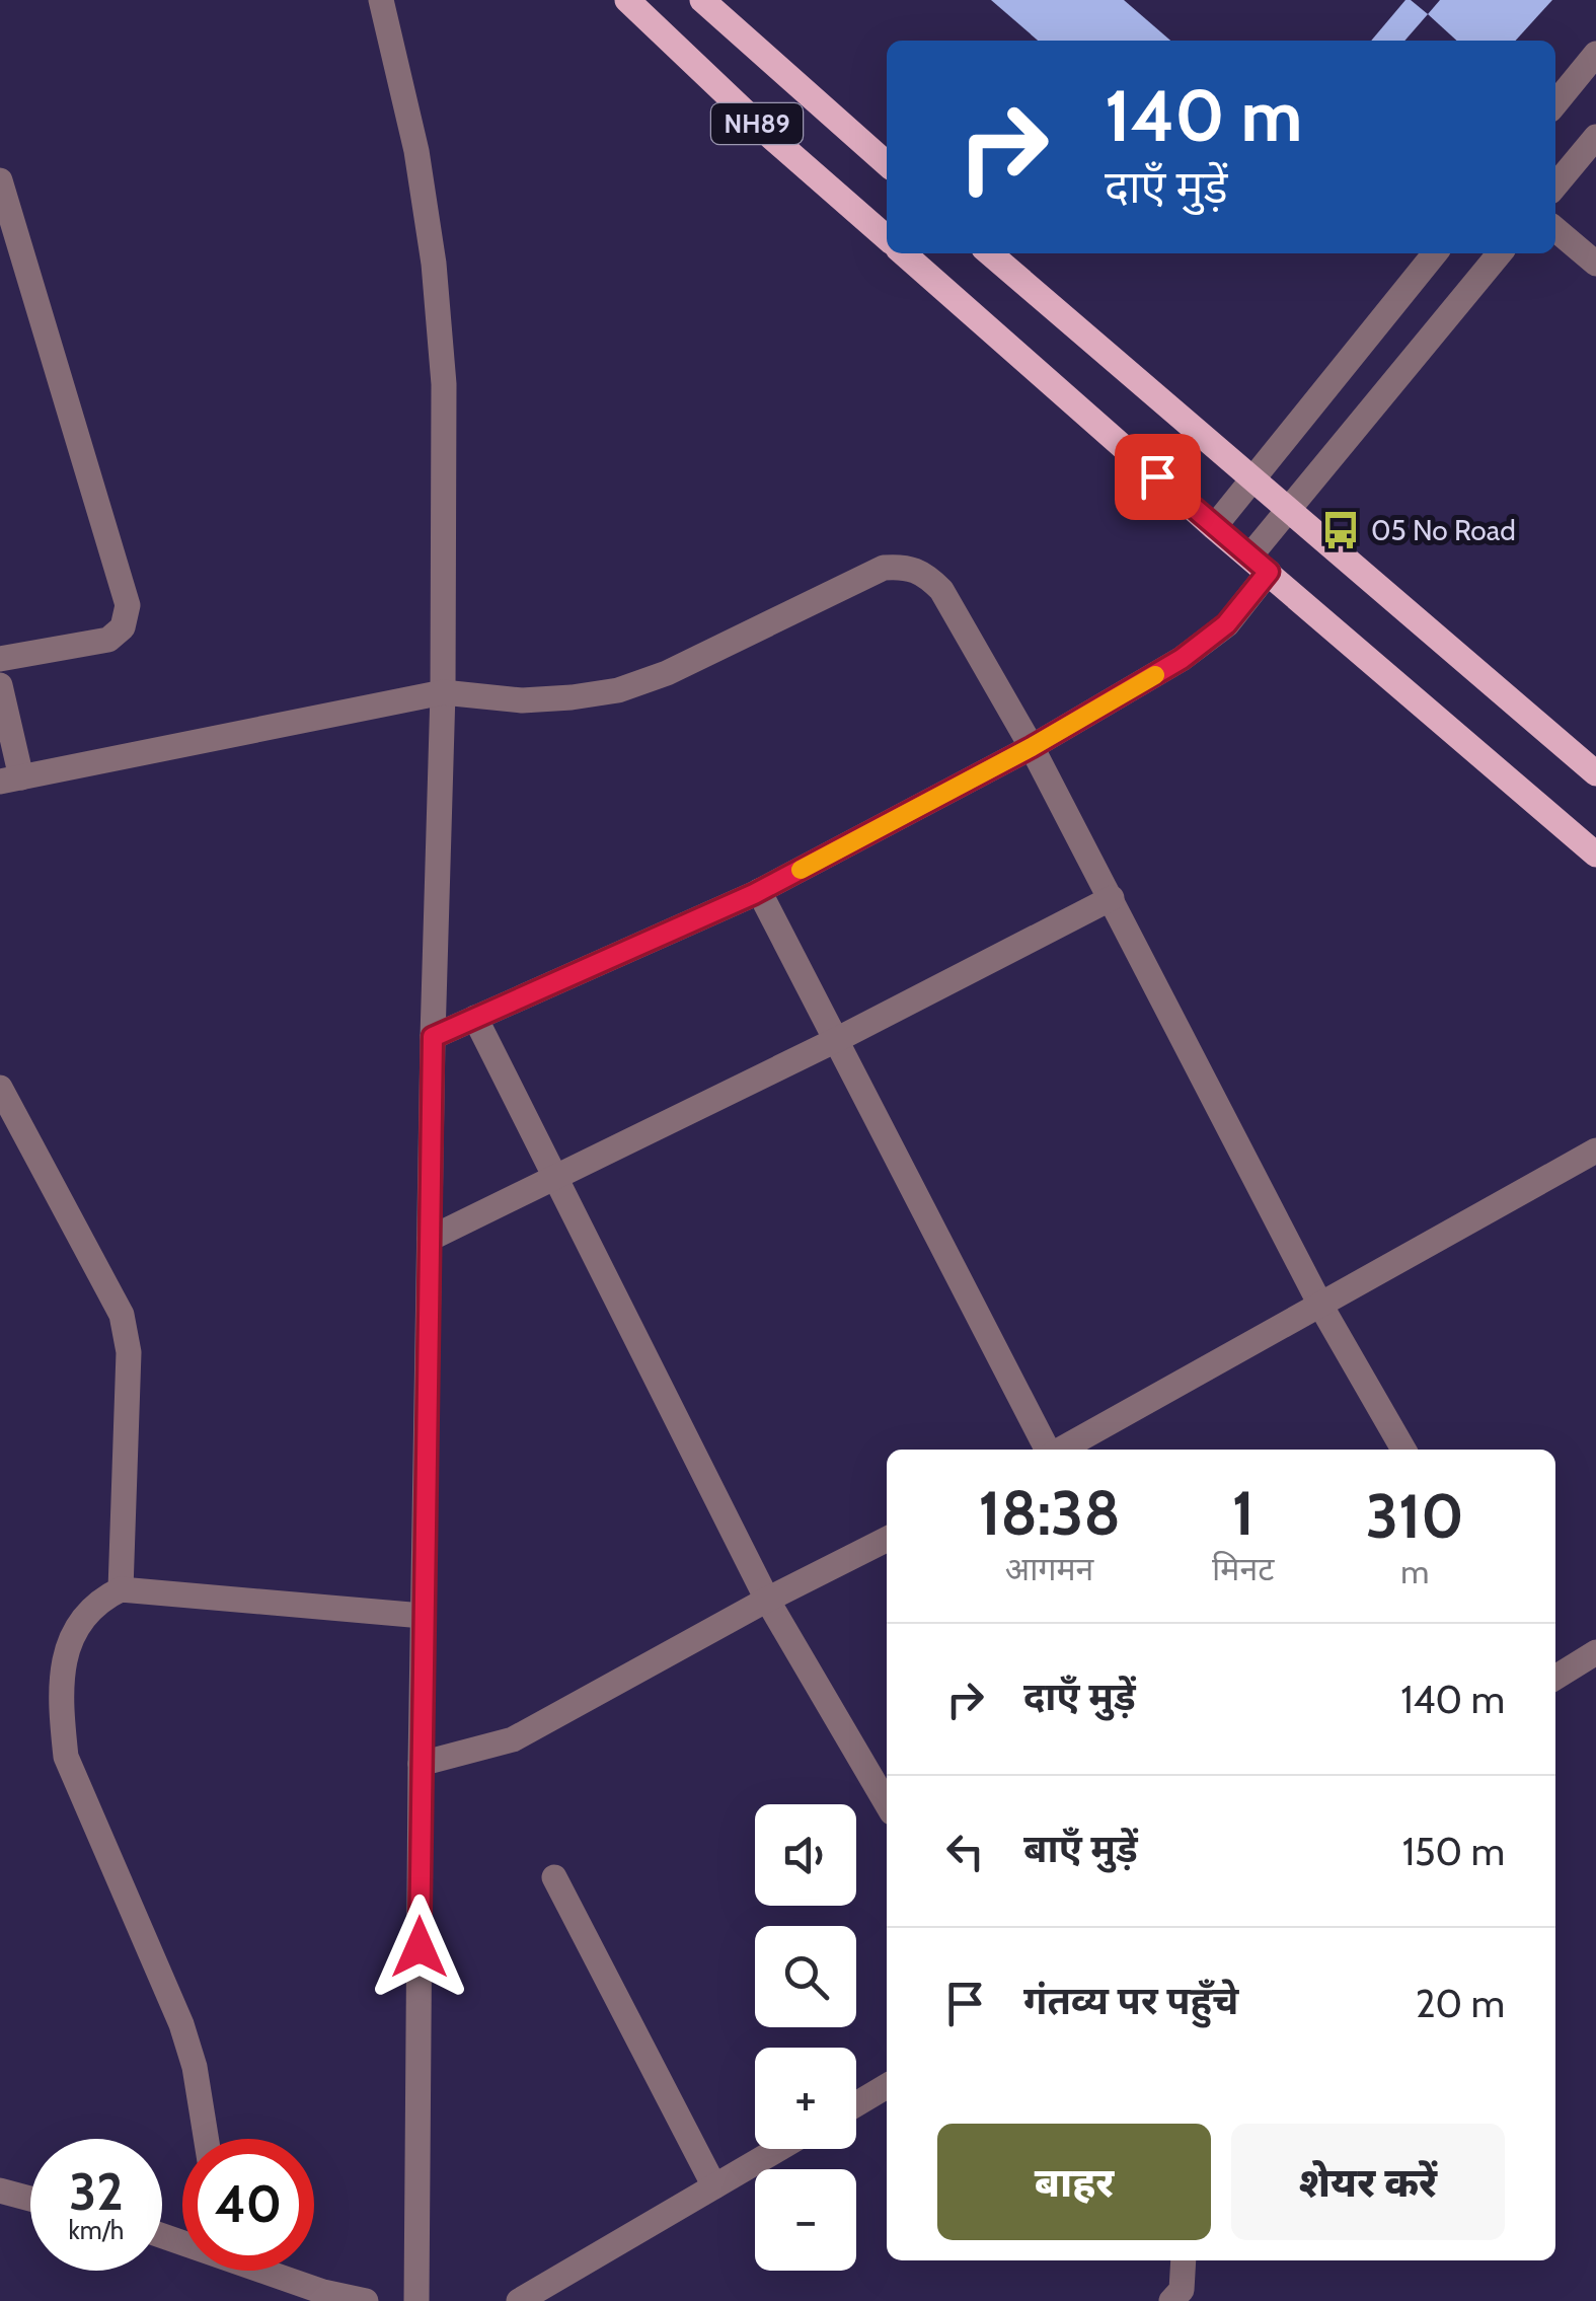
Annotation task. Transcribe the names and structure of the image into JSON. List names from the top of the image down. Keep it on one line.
{"streets":{"main road":["NH89"]},"places":{"bus stop":["05 No Road"]},"page":{"turn":["140 m","दाएँ मुड़ें"],"eta":["18:38","आगमन","1","मिनट","310","m"],"list":[{"name":"दाएँ मुड़ें","value":"140 m"},{"name":"बाएँ मुड़ें","value":"150 m"},{"name":"गंतव्य पर पहुँचे","value":"20 m"}],"map_buttons":["+","−"],"buttons":["बाहर","शेयर करें"],"speed":"32 km/h","limit":"40"}}
